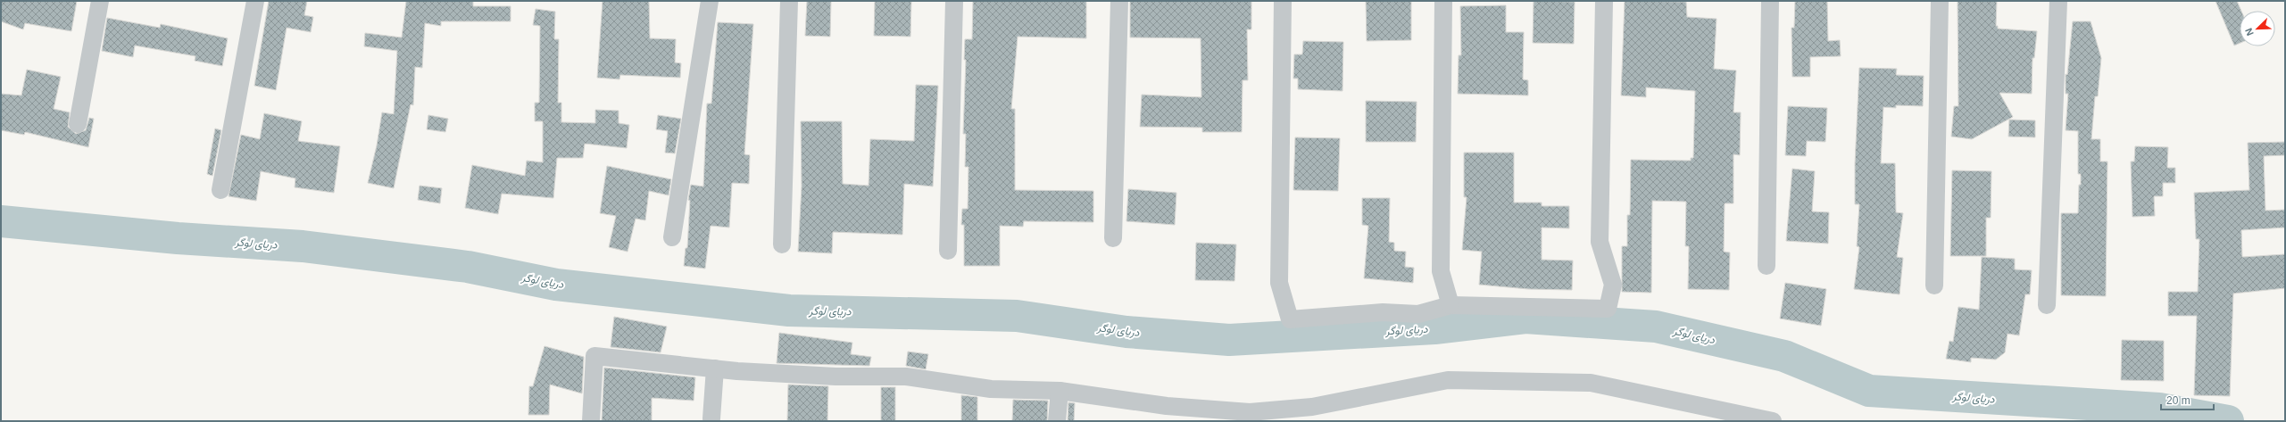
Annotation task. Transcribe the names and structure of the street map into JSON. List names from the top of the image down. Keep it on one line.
{"water":["دریای لوگر"],"scale_bar":"20 m","north":"bottom left"}
